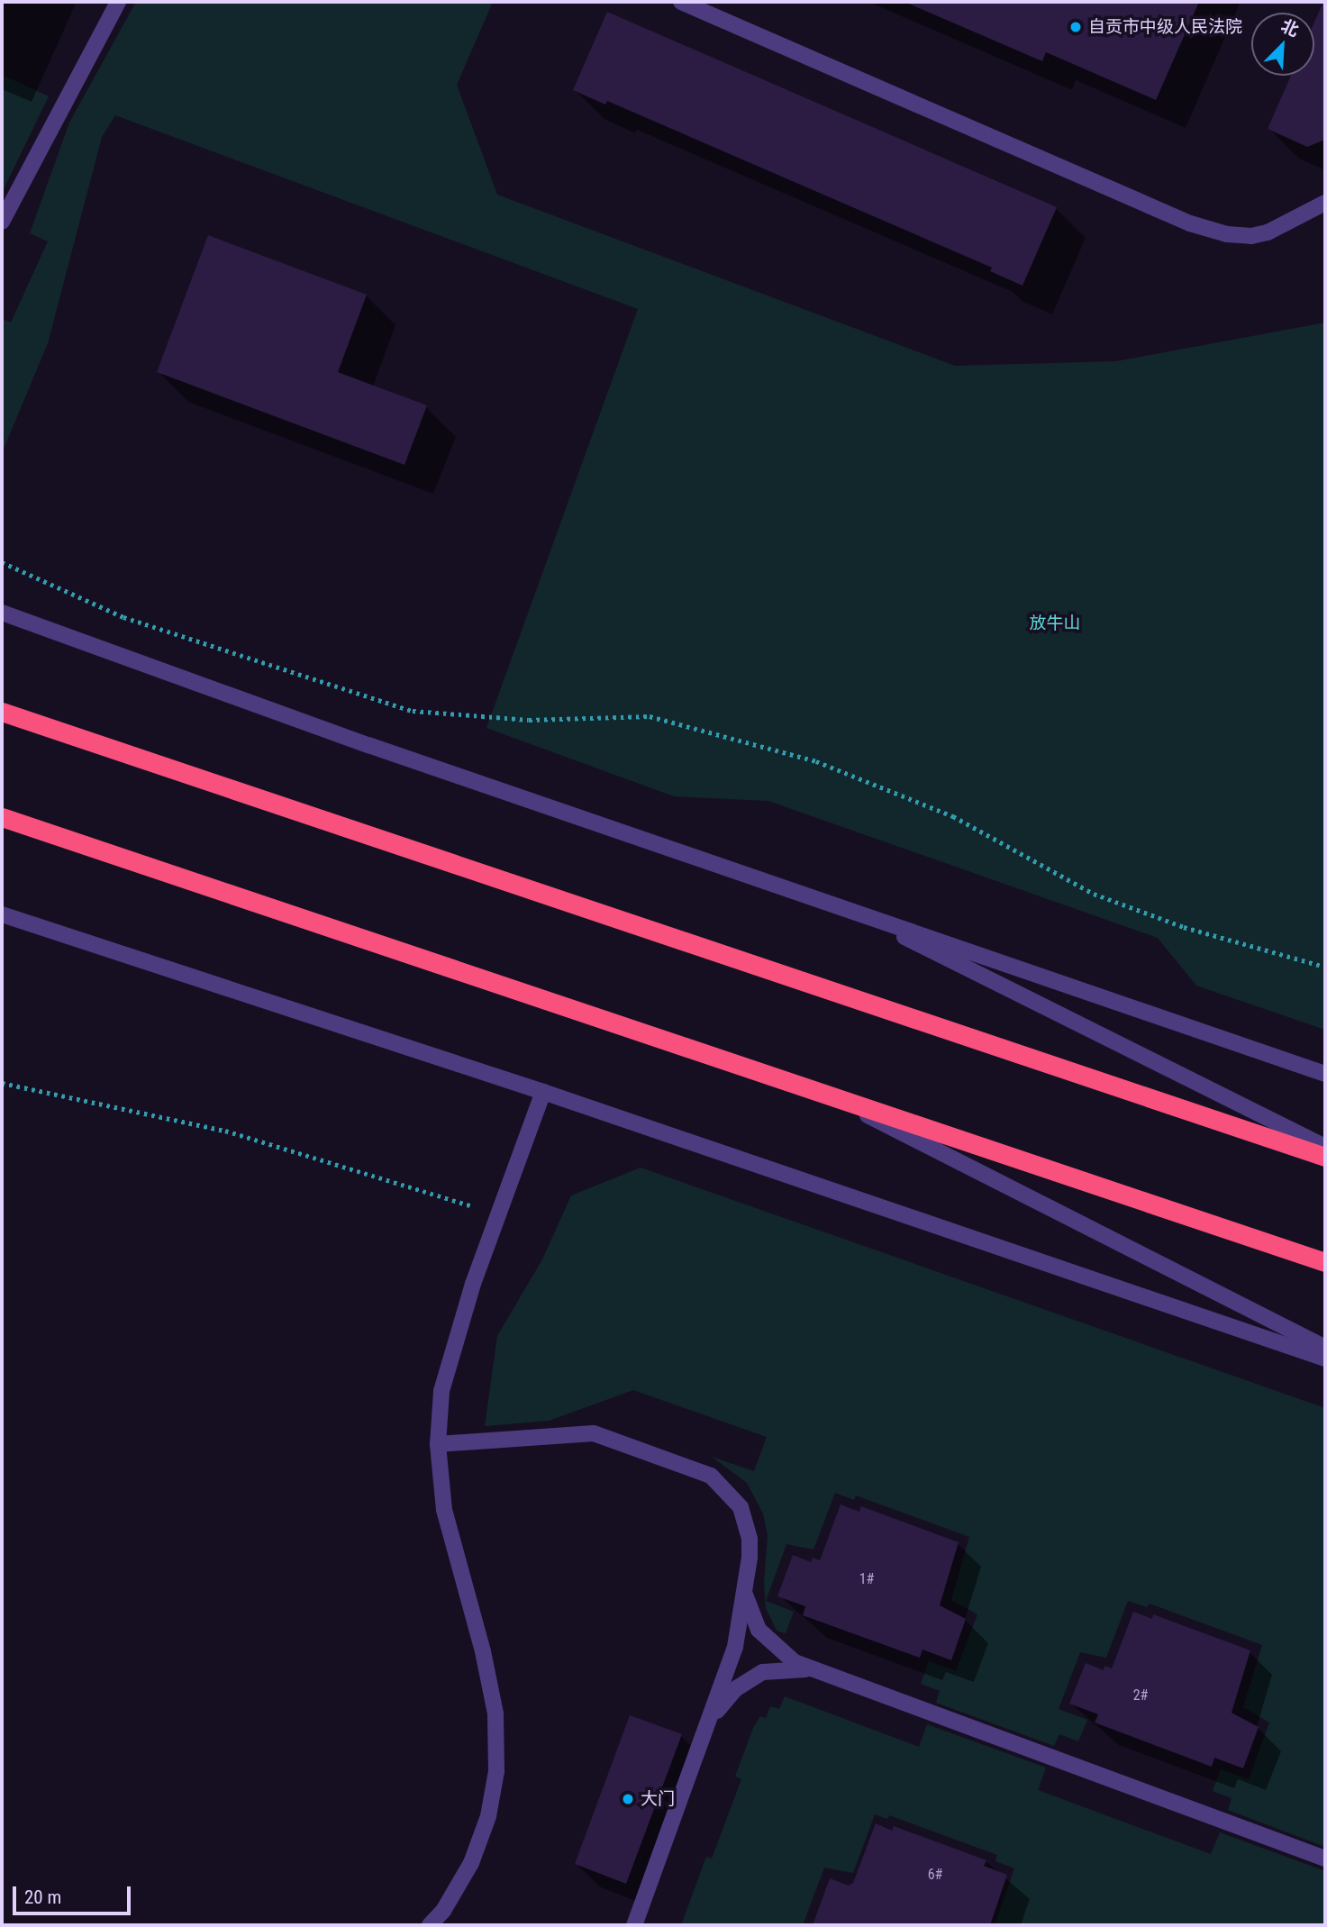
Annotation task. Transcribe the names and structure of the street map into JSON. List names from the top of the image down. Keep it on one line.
{"parks":["放牛山"],"places":["自贡市中级人民法院","大门"],"house_numbers":["1#","2#","6#"],"scale_bar":"20 m","north":"top right"}
